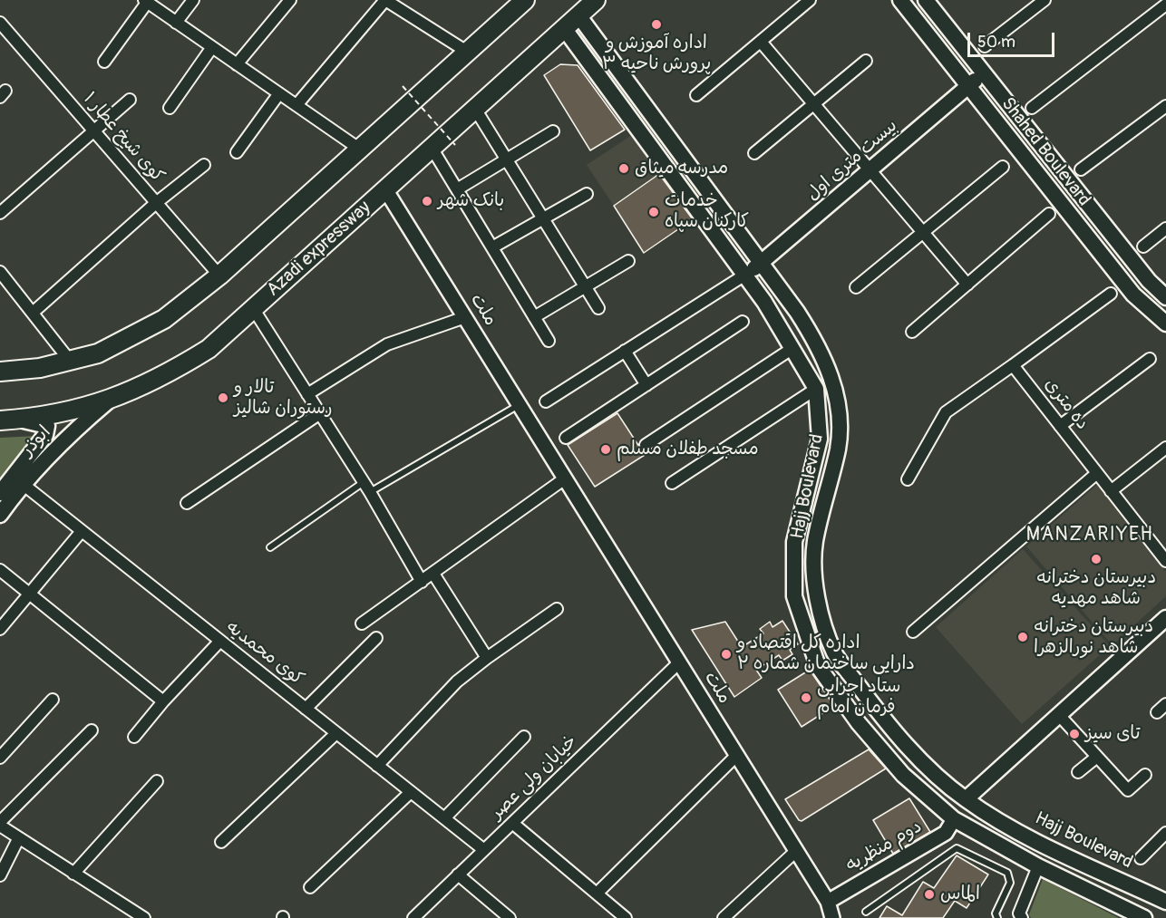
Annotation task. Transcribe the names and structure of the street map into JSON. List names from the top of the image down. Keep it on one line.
{"streets":{"highway":["Azadi expressway"],"main road":["Shahed Boulevard","بیست متری اول","ابوذر","Hajj Boulevard"],"street":["کوی شیخ عطار ۱","ملت","ده متری","کوی محمدیه","خیابان ولی عصر","دوم منظریه"]},"crossings":[["Shahed Boulevard","بیست متری اول"],["بیست متری اول","Hajj Boulevard"],["Azadi expressway","ملت"],["Azadi expressway","ابوذر"],["Azadi expressway","Hajj Boulevard"],["ملت","خیابان ولی عصر"],["ملت","دوم منظریه"],["ابوذر","کوی محمدیه"],["Hajj Boulevard","دوم منظریه"],["کوی محمدیه","خیابان ولی عصر"]],"districts":["MANZARIYEH"],"places":["اداره آموزش و پرورش ناحیه ۳","مدرسه میثاق","بانک شهر","خدمات کارکنان سپاه","تالار و رستوران شالیز","مسجد طفلان مسلم","دبیرستان دخترانه شاهد مهدیه","دبیرستان دخترانه شاهد نورالزهرا","اداره کل اقتصاد و دارایی ساختمان شماره ۲","ستاد اجرایی فرمان امام","تای سیز","الماس"],"scale_bar":"50 m"}
